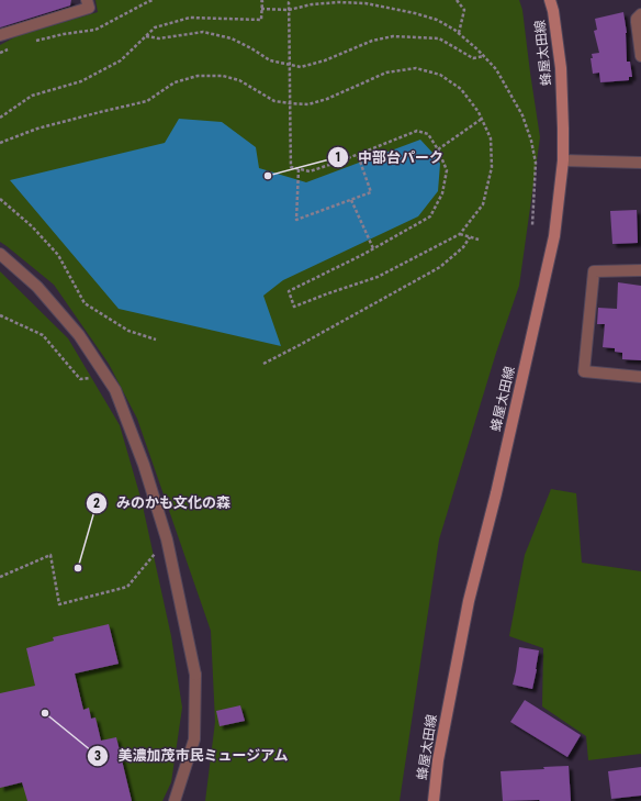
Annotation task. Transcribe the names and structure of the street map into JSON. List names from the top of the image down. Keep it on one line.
{"streets":{"main road":["蜂屋太田線"]},"places":["中部台パーク","みのかも文化の森","美濃加茂市民ミュージアム"]}
